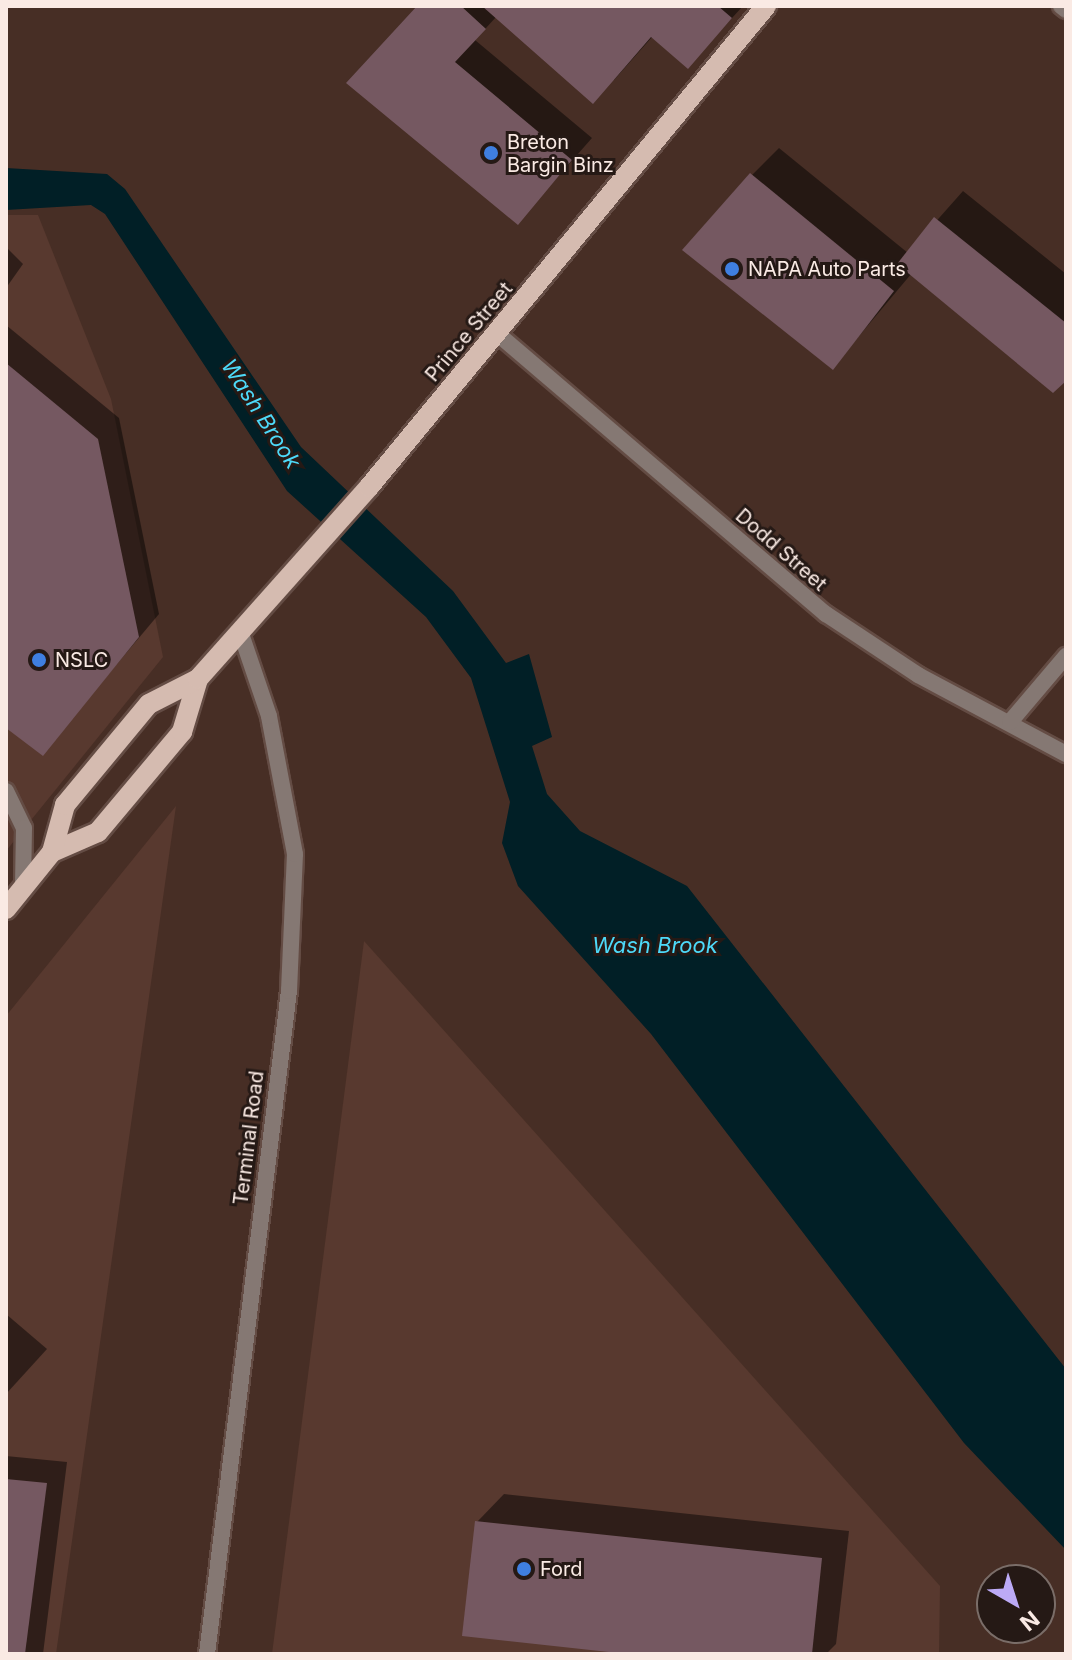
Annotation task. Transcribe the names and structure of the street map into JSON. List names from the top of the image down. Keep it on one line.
{"streets":{"main road":["Prince Street"],"street":["Dodd Street","Terminal Road"]},"crossings":[["Prince Street","Dodd Street"],["Prince Street","Terminal Road"]],"water":["Wash Brook"],"places":["Breton Bargin Binz","NAPA Auto Parts","NSLC","Ford"],"north":"bottom right"}
